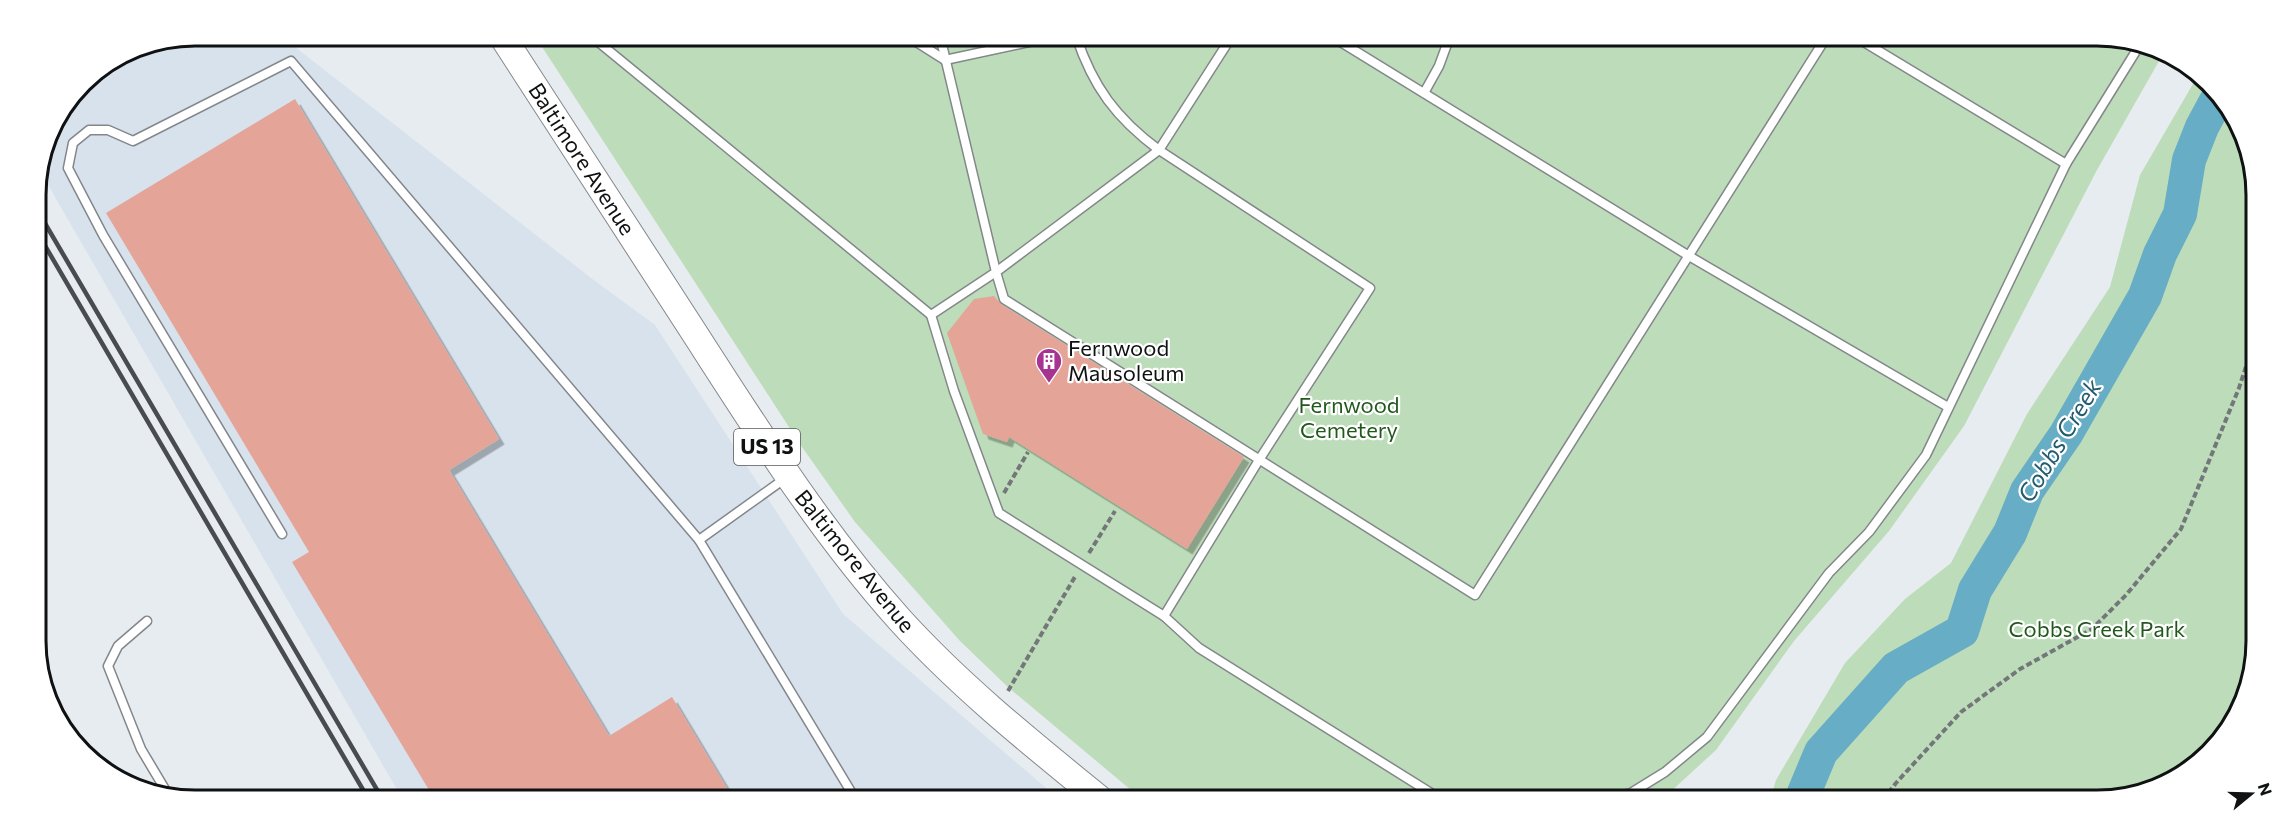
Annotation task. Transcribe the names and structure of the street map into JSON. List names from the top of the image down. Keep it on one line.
{"streets":{"main road":["Baltimore Avenue","US 13"]},"water":["Cobbs Creek"],"parks":["Fernwood Cemetery","Cobbs Creek Park"],"places":{"building":["Fernwood Mausoleum"]},"north":"right"}
